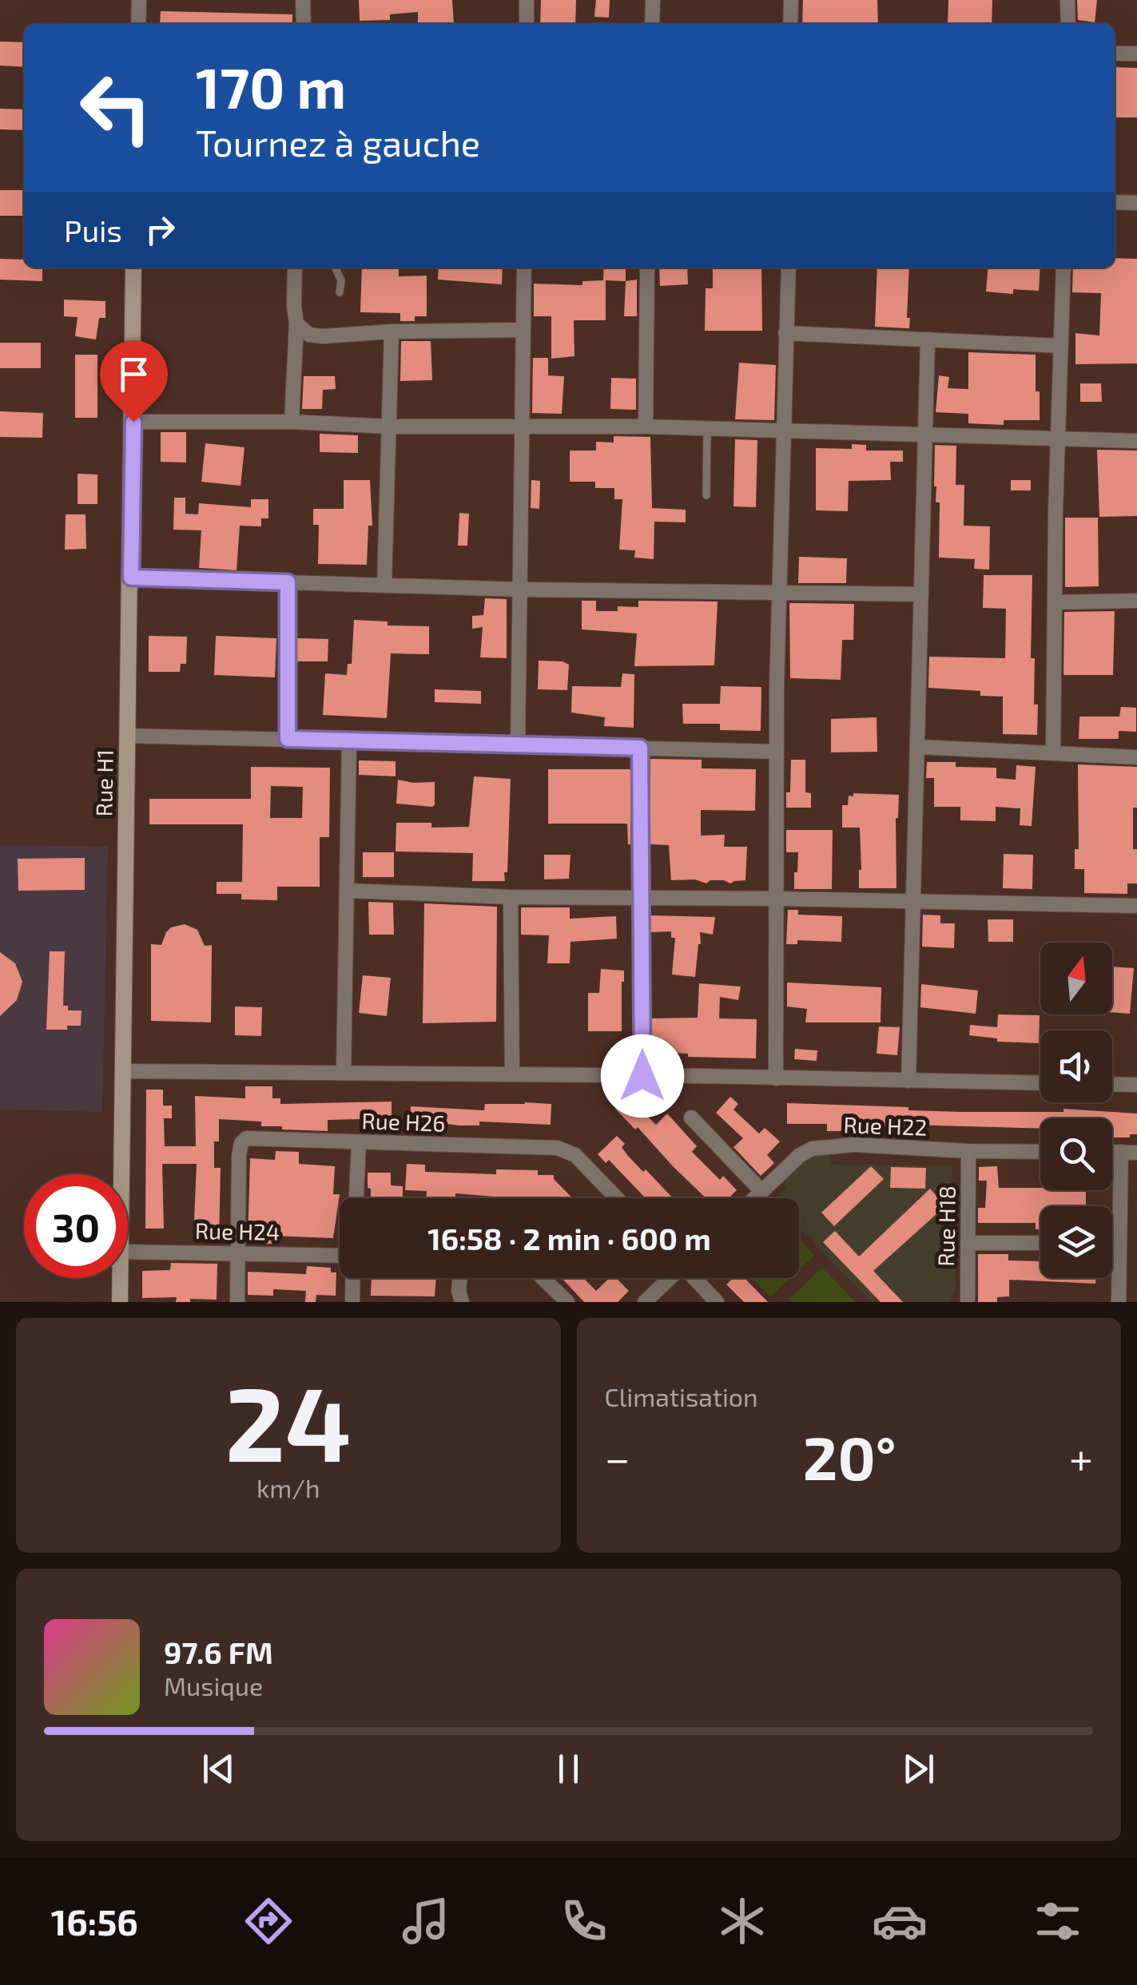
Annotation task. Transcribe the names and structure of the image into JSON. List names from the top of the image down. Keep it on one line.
{"streets":{"street":["Rue H1","Rue H26","Rue H22","Rue H18","Rue H24"]},"crossings":[["Rue H26","Rue H24"],["Rue H22","Rue H18"]],"north":"top","page":{"turn":["170 m","Tournez à gauche"],"then":"Puis","limit":"30","trip":"16:58 · 2 min · 600 m","tile":[["24","km/h"],"Climatisation"],"heat":["−","20°","+"],"song":["97.6 FM","Musique"],"tabs":"16:56"}}
